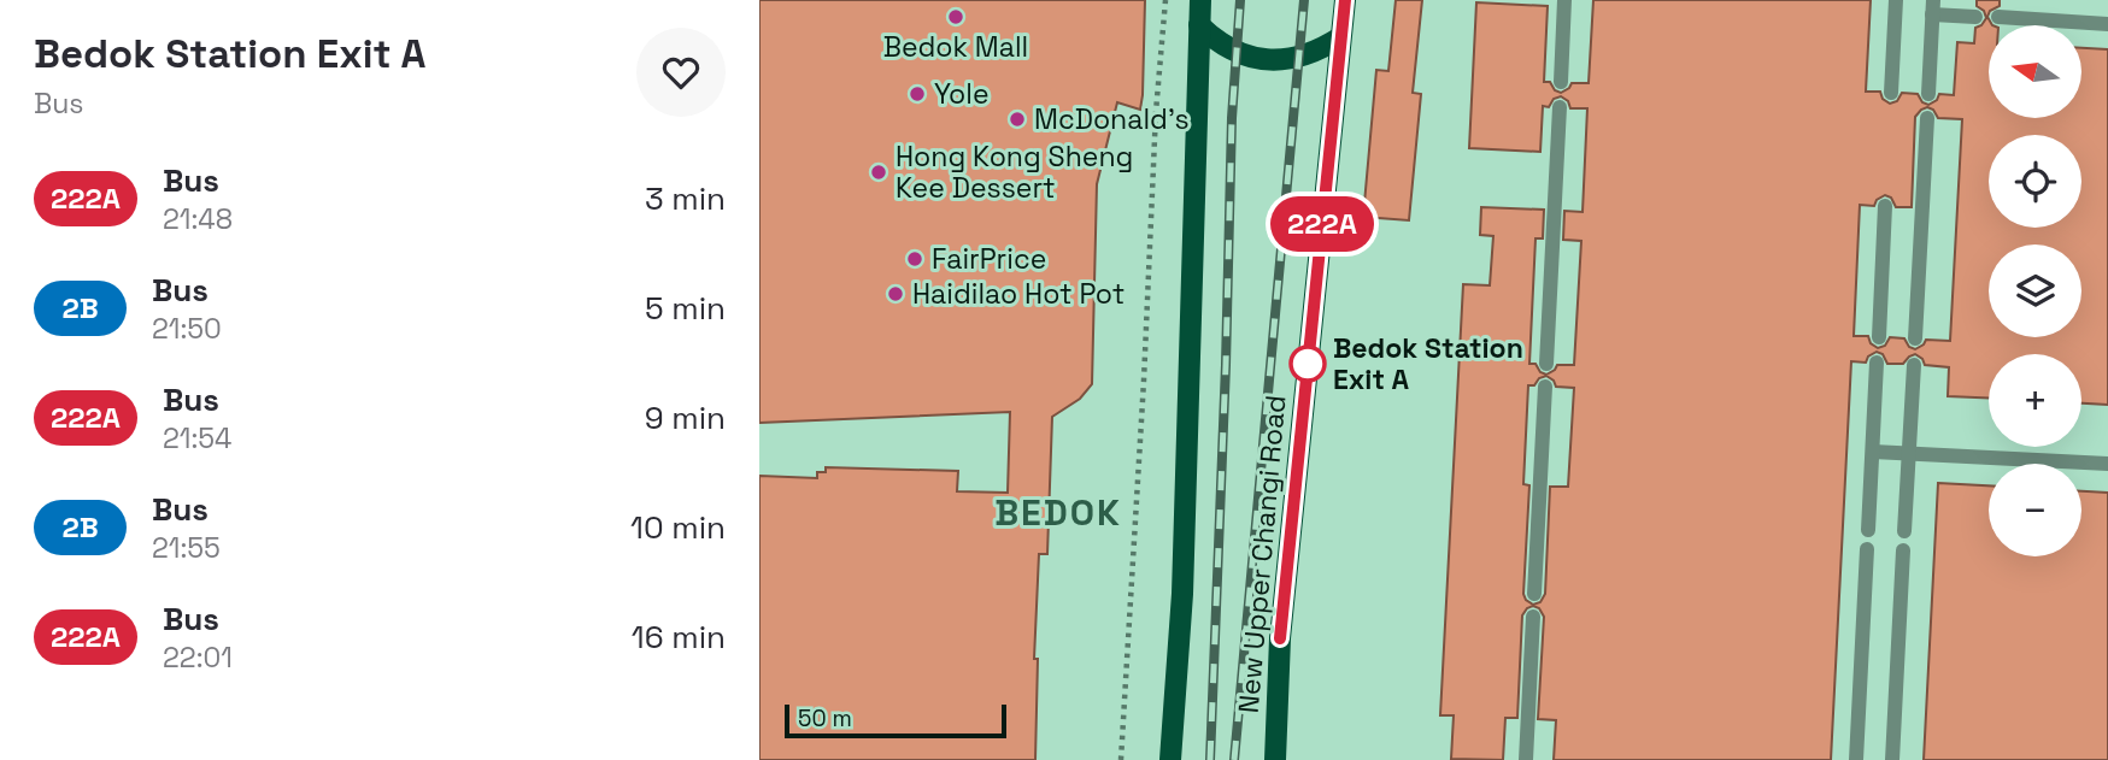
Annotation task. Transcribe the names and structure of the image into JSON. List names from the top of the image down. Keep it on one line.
{"streets":{"main road":["New Upper Changi Road"]},"districts":["BEDOK"],"places":["Bedok Mall","Yole","McDonald's","Hong Kong Sheng Kee Dessert","FairPrice","Haidilao Hot Pot","Bedok Station Exit A"],"lines":["bus line 222A"],"scale_bar":"50 m","north":"left","page":{"heading":["Bedok Station Exit A","Bus"],"on_map":"222A","map_buttons":["+","−"],"list":[{"mark":"222A","name":"Bus","note":"21:48","value":"3 min"},{"mark":"2B","name":"Bus","note":"21:50","value":"5 min"},{"mark":"222A","name":"Bus","note":"21:54","value":"9 min"},{"mark":"2B","name":"Bus","note":"21:55","value":"10 min"},{"mark":"222A","name":"Bus","note":"22:01","value":"16 min"}],"scale":"50 m"}}
